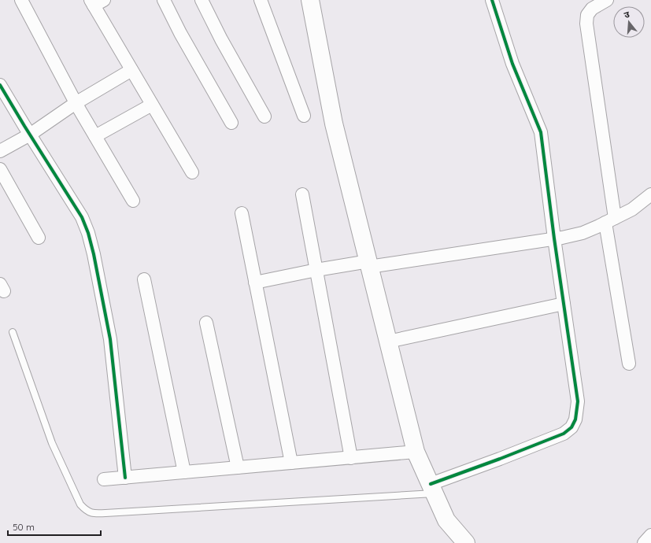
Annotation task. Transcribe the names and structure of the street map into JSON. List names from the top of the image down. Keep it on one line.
{"scale_bar":"50 m","north":"top"}
